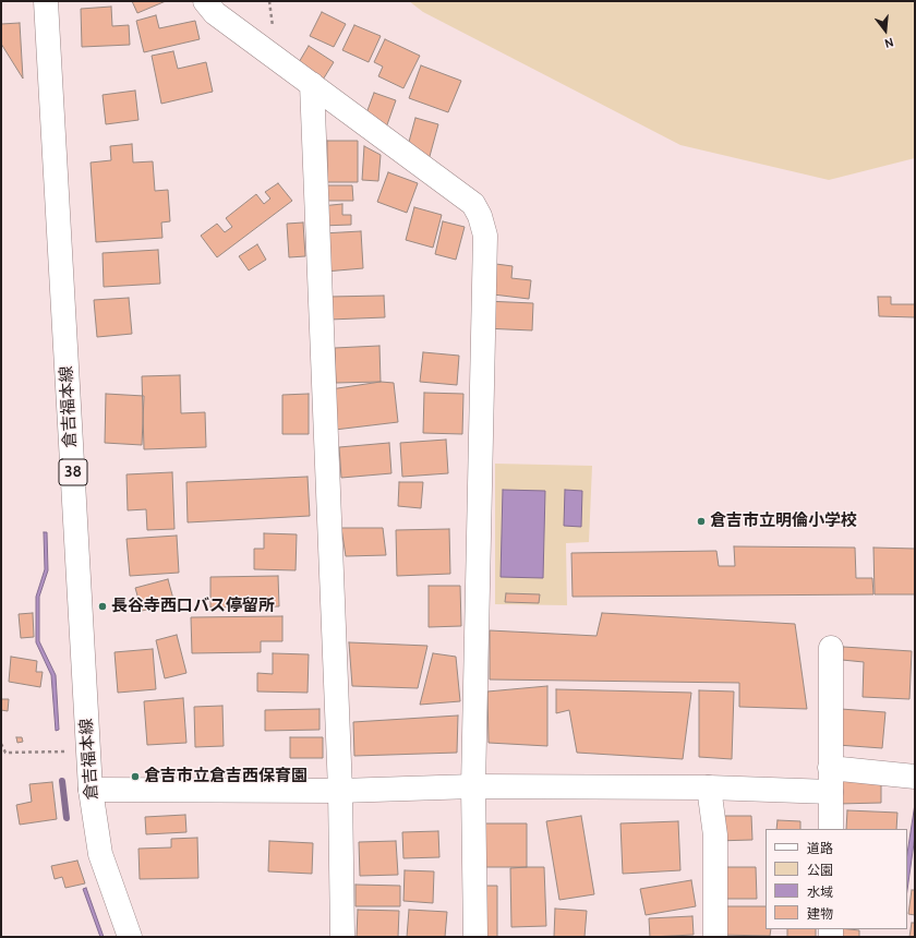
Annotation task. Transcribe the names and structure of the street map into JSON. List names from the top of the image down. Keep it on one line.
{"streets":{"street":["倉吉福本線","38"]},"places":["倉吉市立明倫小学校","長谷寺西口バス停留所","倉吉市立倉吉西保育園"],"legend":["道路","公園","水域","建物"],"north":"bottom"}
